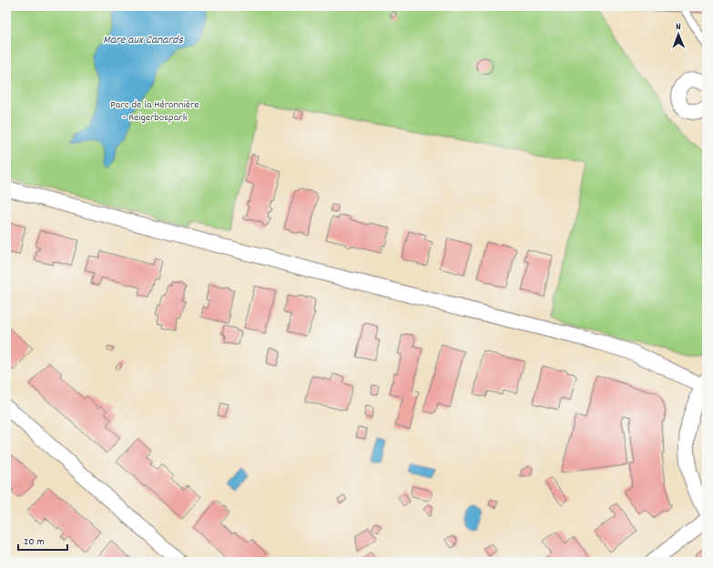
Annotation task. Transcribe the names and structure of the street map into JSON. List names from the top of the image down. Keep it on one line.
{"water":["Mare aux Canards"],"parks":["Parc de la Héronnière - Reigerbospark"],"scale_bar":"20 m","north":"top"}
